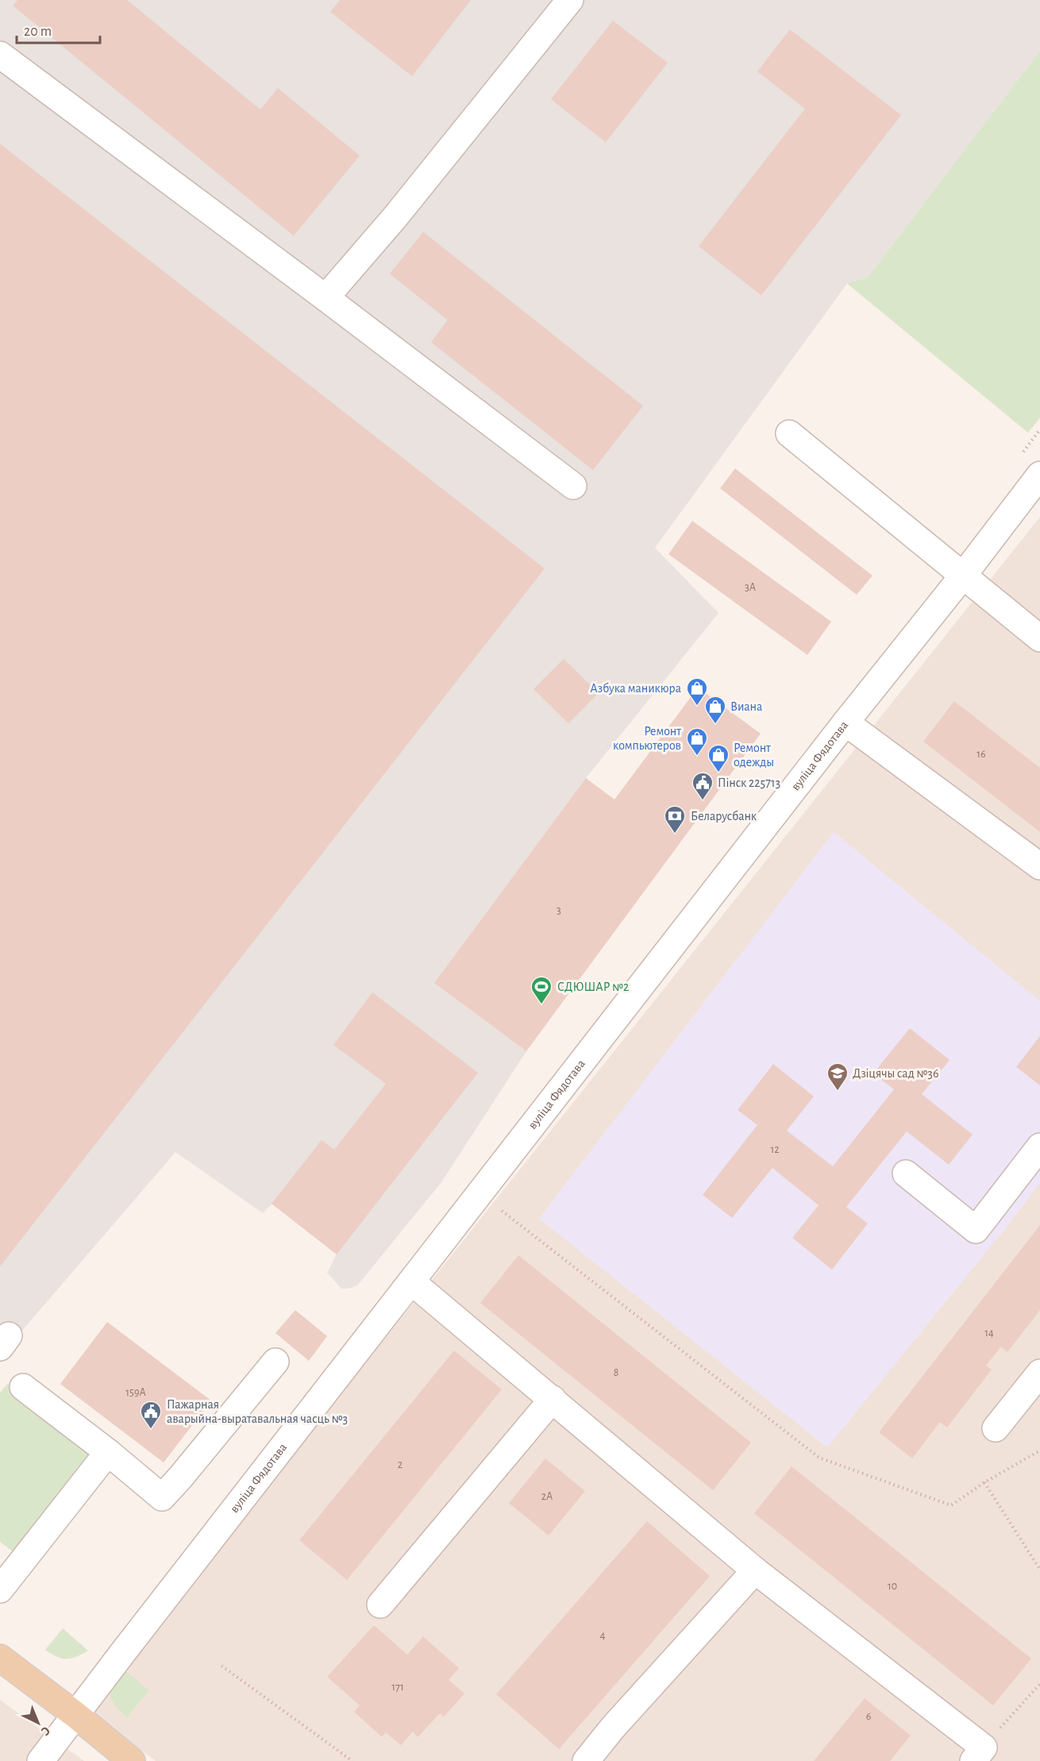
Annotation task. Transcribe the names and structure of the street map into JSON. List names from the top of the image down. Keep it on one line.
{"streets":{"street":["вуліца Фядотава"]},"places":{"shop":["Азбука маникюра","Виана","Ремонт компьютеров","Ремонт одежды"],"public building":["Пінск 225713","Пажарная аварыйна-выратавальная часць №3"],"bank":["Беларусбанк"],"sports":["СДЮШАР №2"],"school or university":["Дзіцячы сад №36"]},"house_numbers":["3А","16","3","12","14","8","159А","2","2А","10","4","171","6"],"scale_bar":"20 m","north":"bottom right"}
